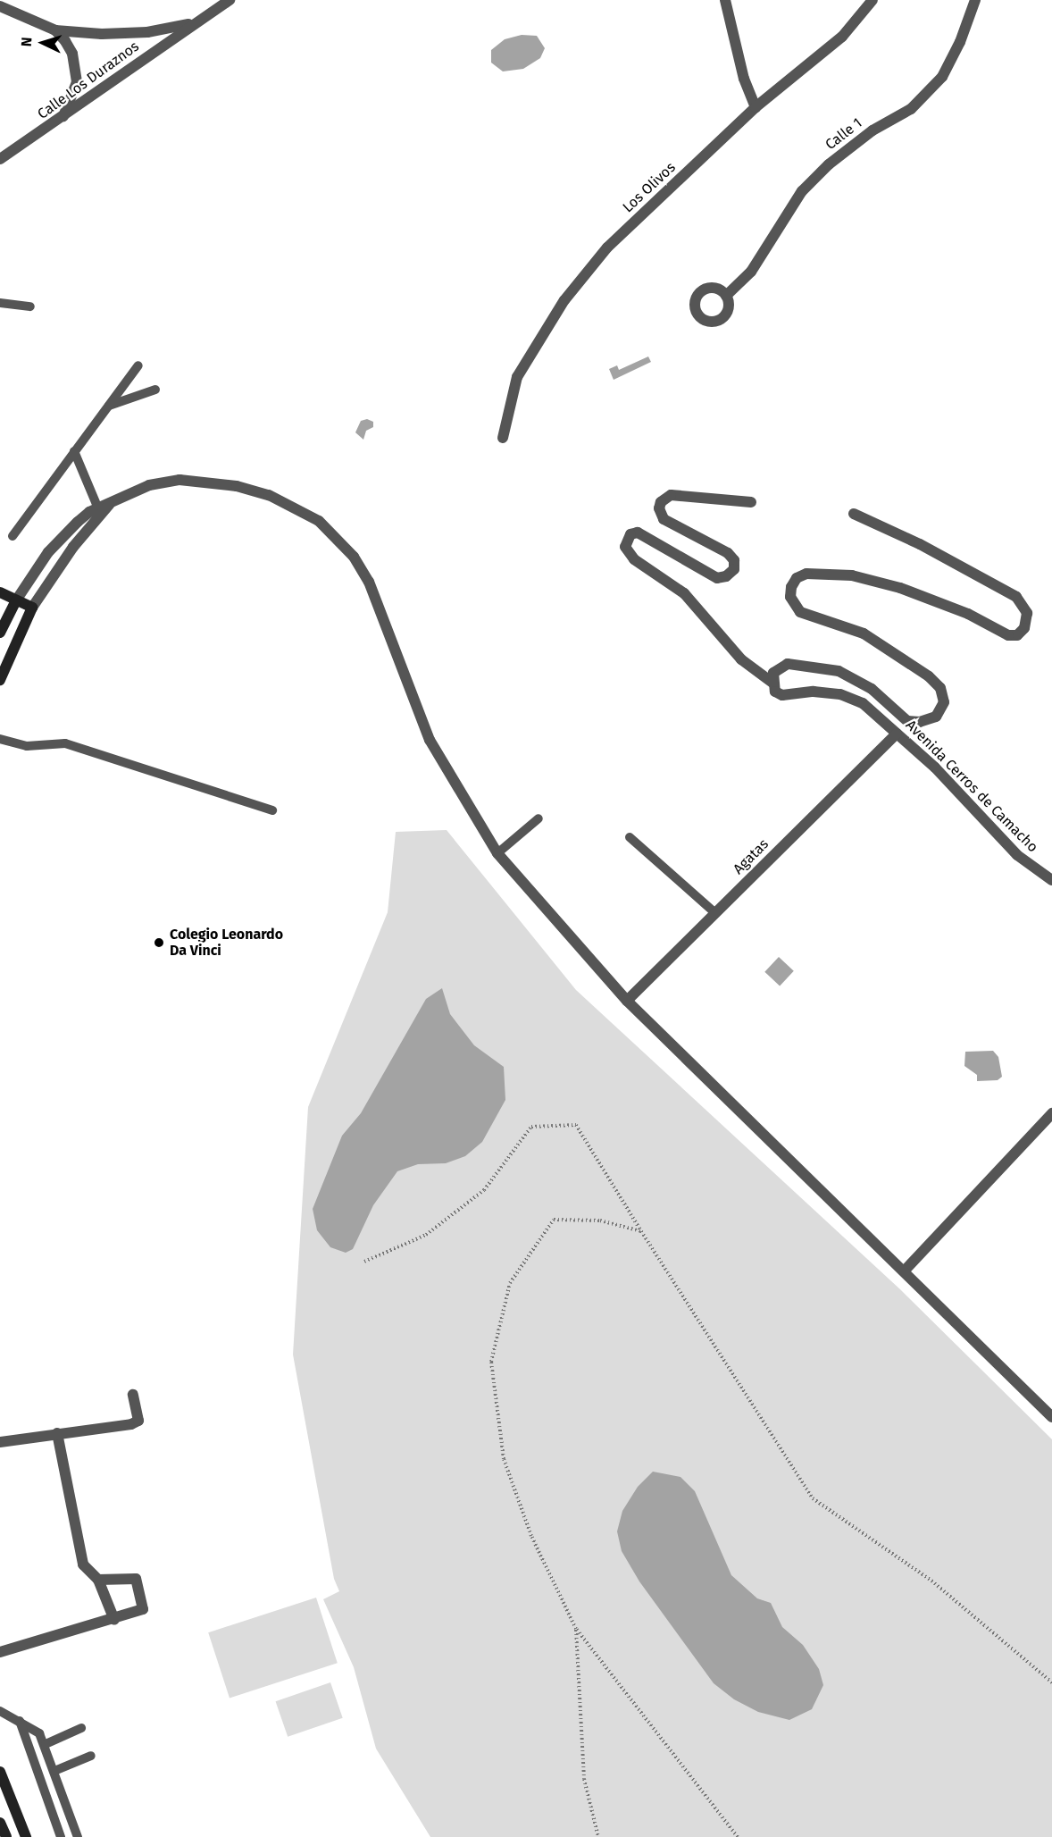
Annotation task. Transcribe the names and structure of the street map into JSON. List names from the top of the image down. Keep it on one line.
{"streets":{"street":["Calle Los Duraznos","Calle 1","Los Olivos","Avenida Cerros de Camacho","Agatas"]},"crossings":[["Avenida Cerros de Camacho","Agatas"]],"places":["Colegio Leonardo Da Vinci"],"north":"left"}
